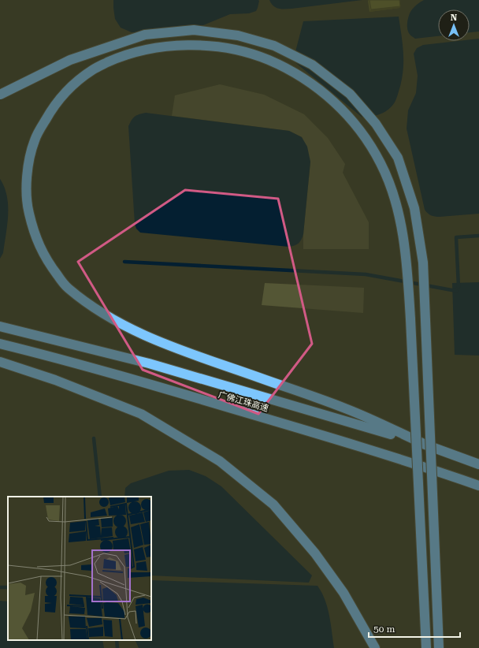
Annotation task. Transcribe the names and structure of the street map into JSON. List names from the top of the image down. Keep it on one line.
{"streets":{"highway":["广佛江珠高速"]},"scale_bar":"50 m","north":"top"}
